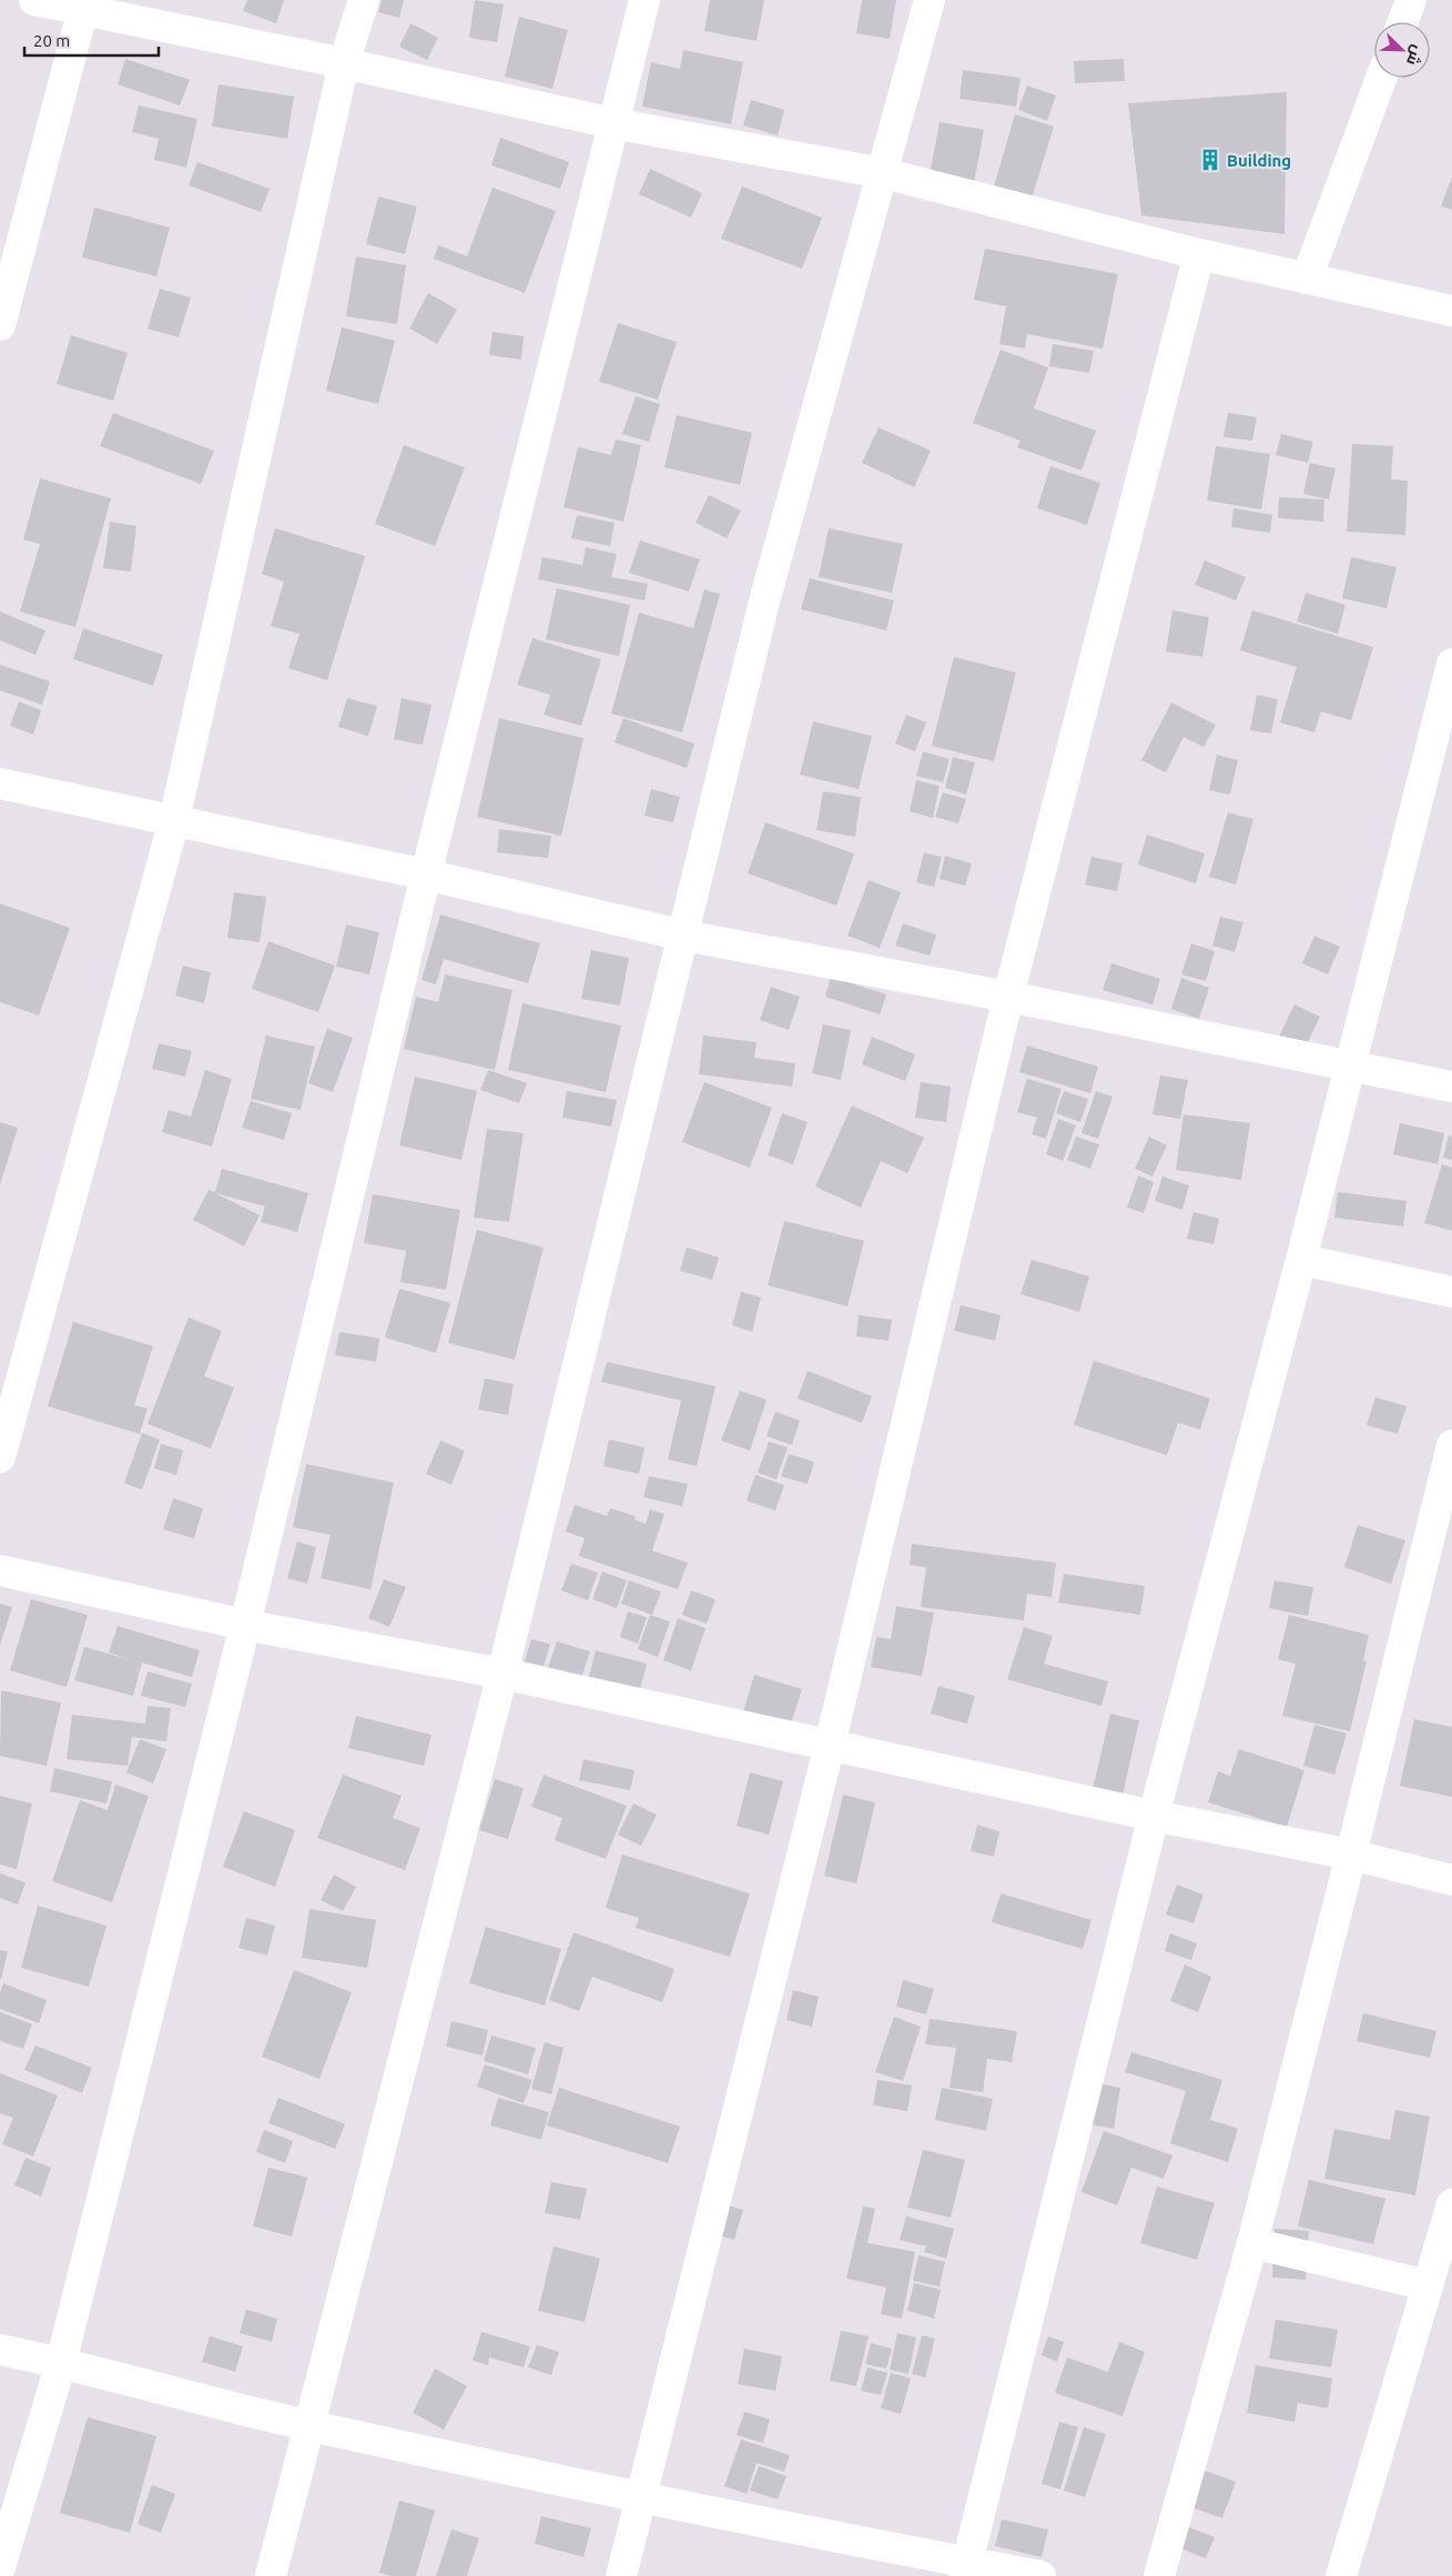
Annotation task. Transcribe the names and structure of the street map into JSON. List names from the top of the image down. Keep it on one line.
{"places":{"building":["Building"]},"scale_bar":"20 m","north":"bottom right"}
